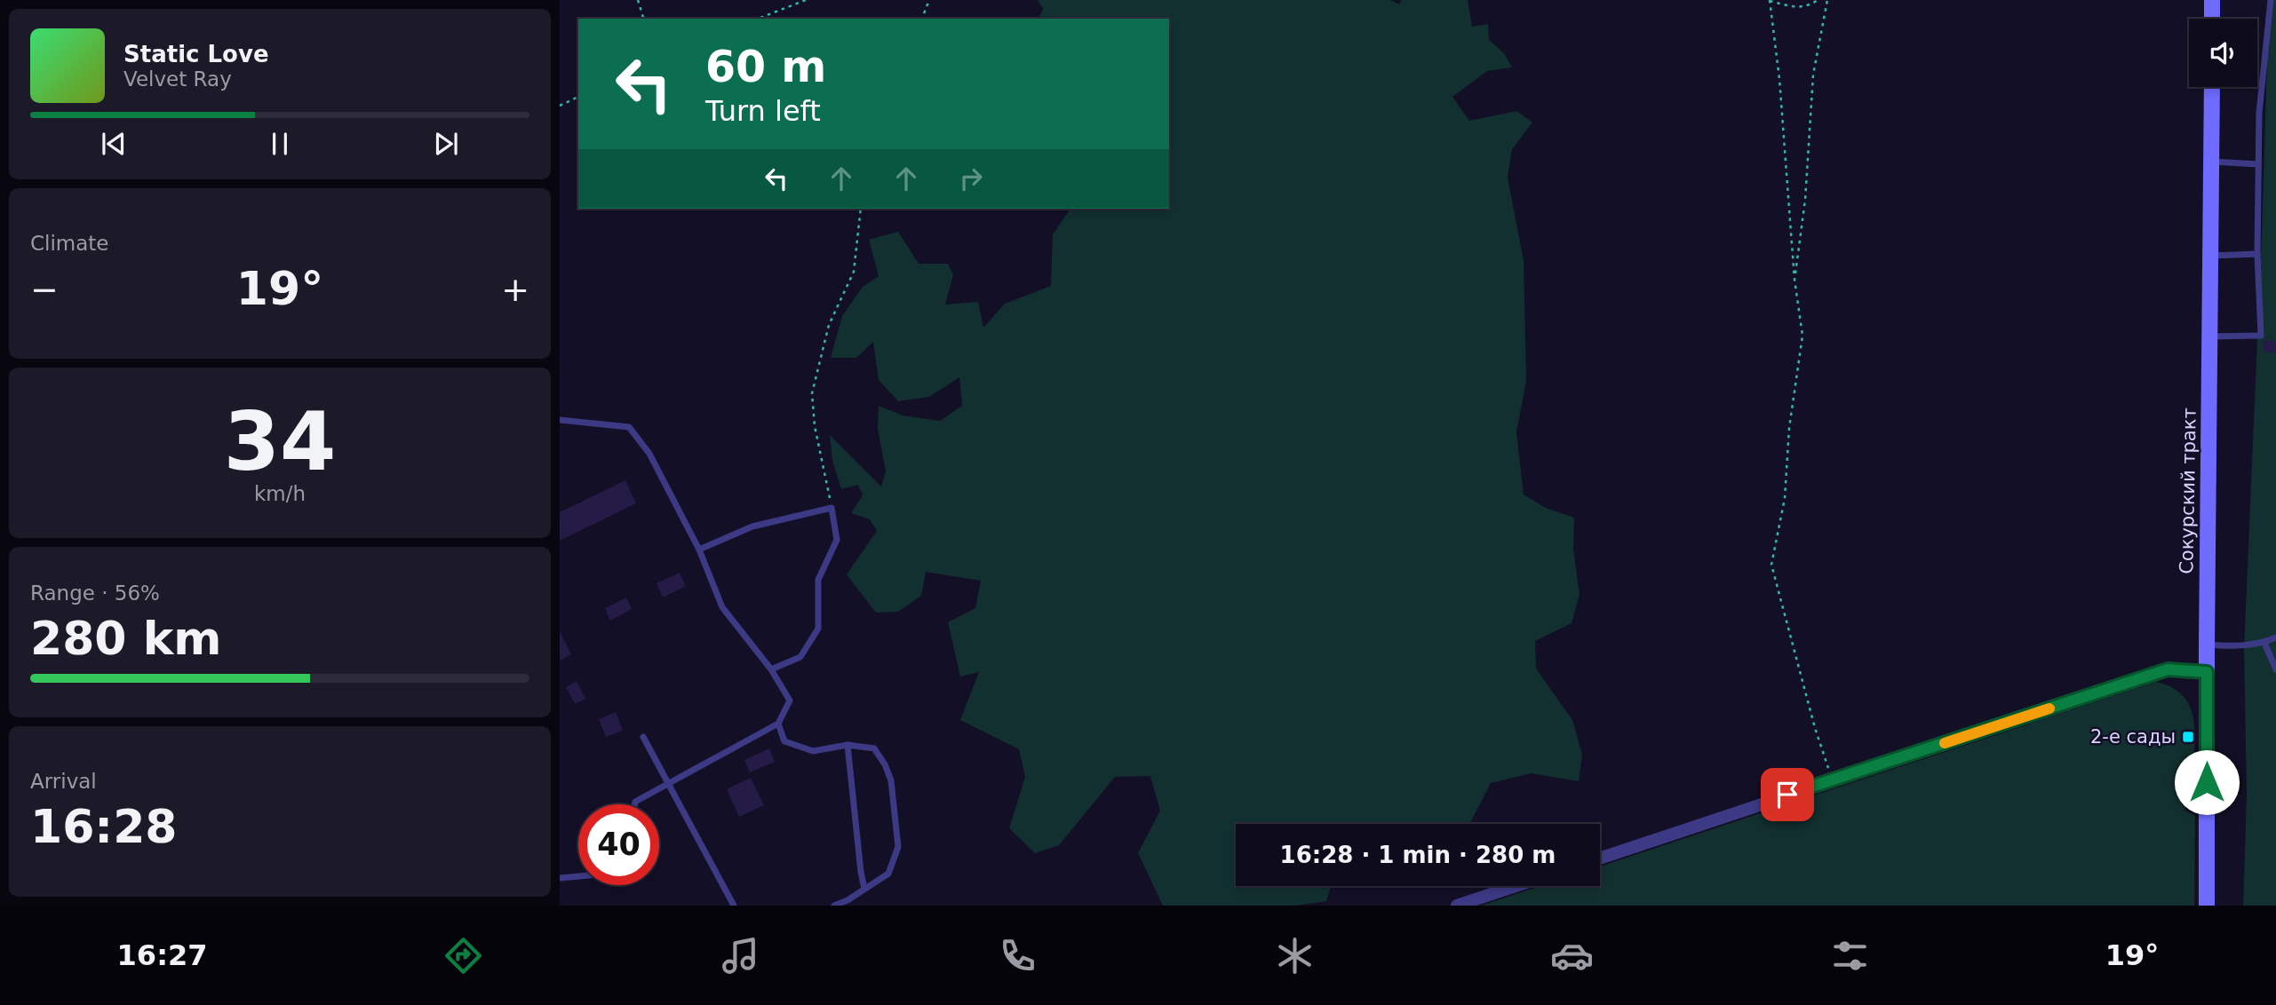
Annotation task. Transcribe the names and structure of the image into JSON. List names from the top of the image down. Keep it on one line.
{"streets":{"street":["Сокурский тракт"]},"places":{"transit":["2-е сады"]},"page":{"turn":["60 m","Turn left"],"song":["Static Love","Velvet Ray"],"tile":["Climate",["34","km/h"],["Range · 56%","280 km"],["Arrival","16:28"]],"heat":["−","19°","+"],"limit":"40","trip":"16:28 · 1 min · 280 m","tabs":["16:27","19°"]}}
